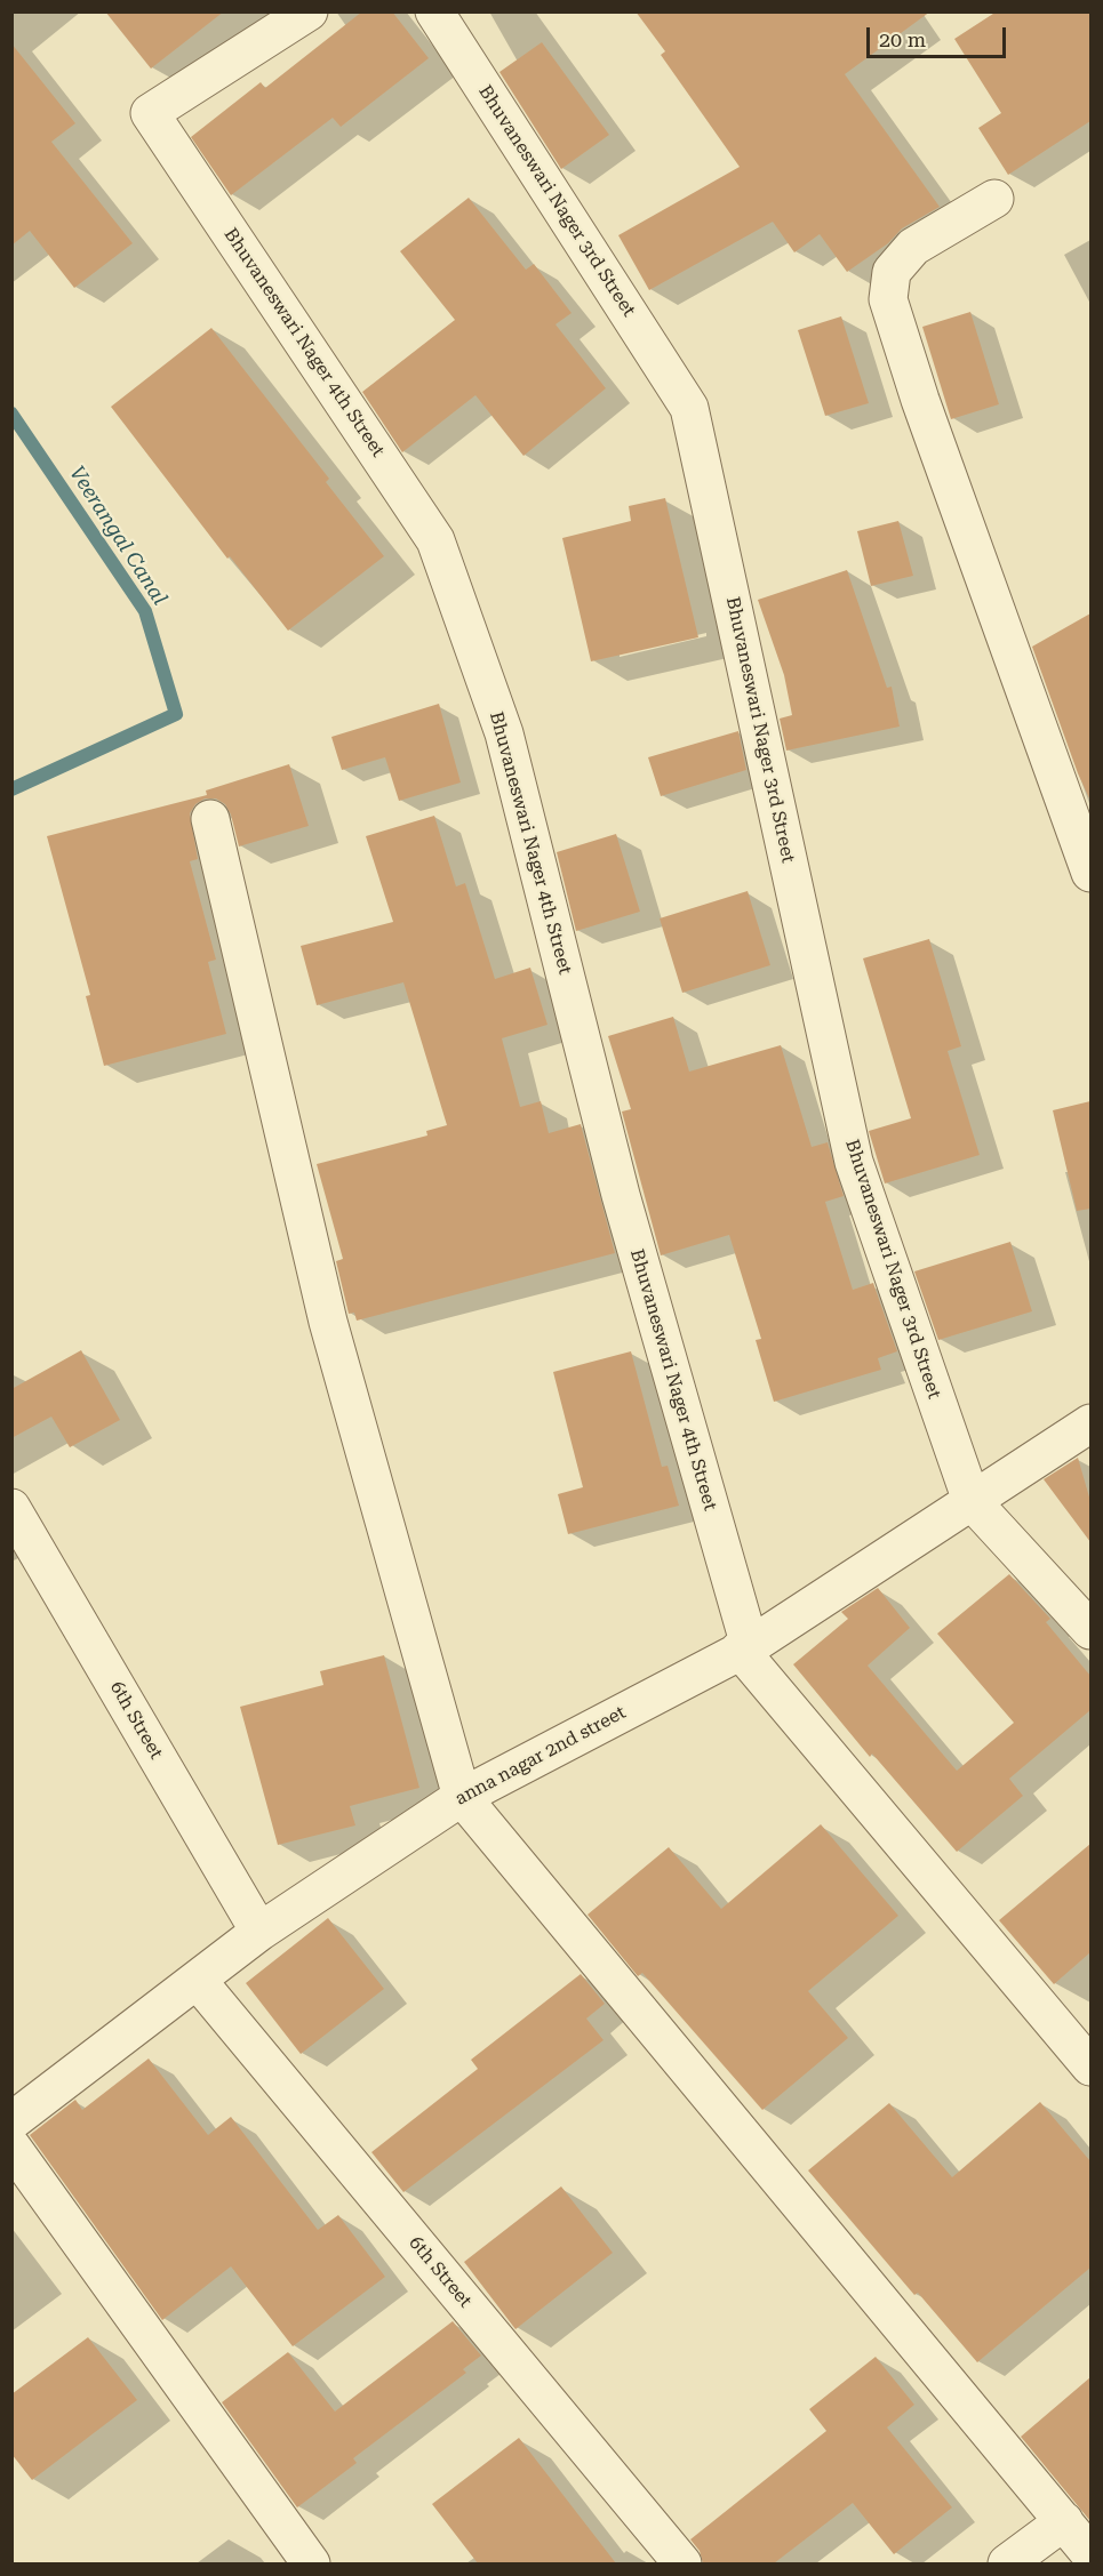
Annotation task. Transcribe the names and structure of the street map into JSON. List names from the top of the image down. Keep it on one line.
{"streets":{"street":["Bhuvaneswari Nager 3rd Street","Bhuvaneswari Nager 4th Street","6th Street","anna nagar 2nd street"]},"crossings":[["Bhuvaneswari Nager 3rd Street","anna nagar 2nd street"],["Bhuvaneswari Nager 4th Street","anna nagar 2nd street"],["6th Street","anna nagar 2nd street"]],"water":["Veerangal Canal"],"scale_bar":"20 m"}
